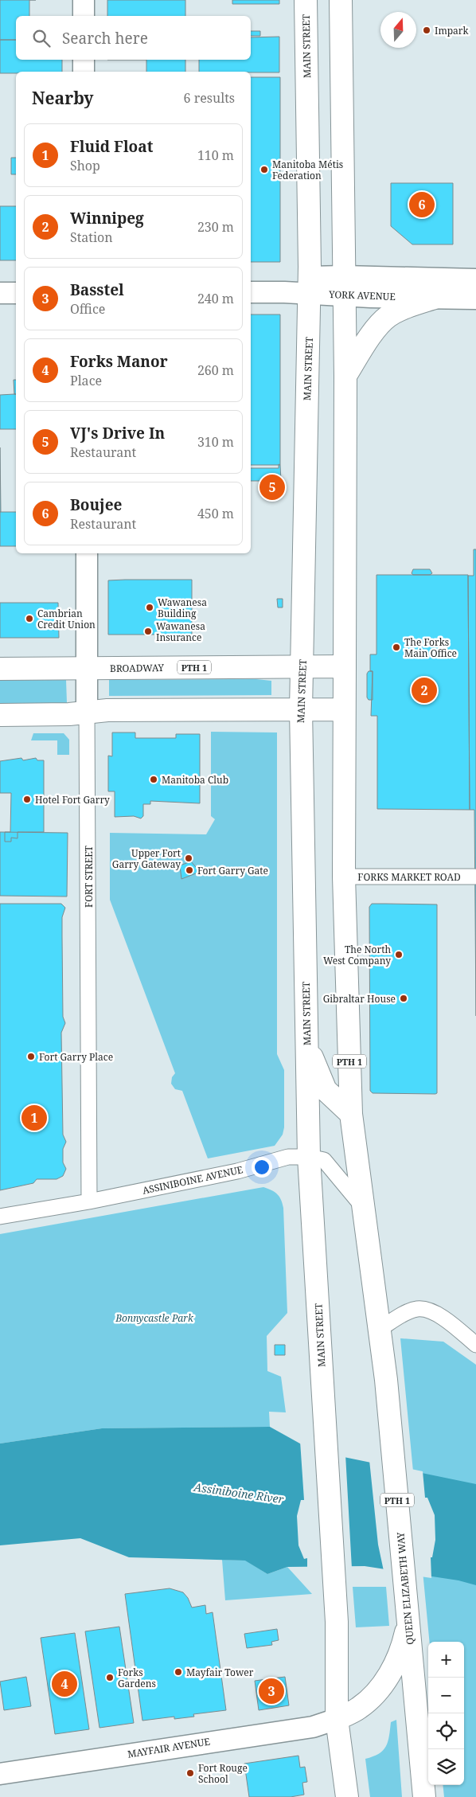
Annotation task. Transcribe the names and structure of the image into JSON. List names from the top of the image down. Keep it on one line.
{"streets":{"main road":["MAIN STREET","YORK AVENUE","PTH 1","BROADWAY","FORT STREET","QUEEN ELIZABETH WAY","MAYFAIR AVENUE"],"street":["FORKS MARKET ROAD","ASSINIBOINE AVENUE"]},"crossings":[["MAIN STREET","YORK AVENUE"],["MAIN STREET","BROADWAY"],["MAIN STREET","ASSINIBOINE AVENUE"],["MAIN STREET","MAYFAIR AVENUE"],["PTH 1","BROADWAY"],["PTH 1","FORKS MARKET ROAD"],["PTH 1","ASSINIBOINE AVENUE"],["PTH 1","QUEEN ELIZABETH WAY"],["BROADWAY","FORT STREET"],["FORT STREET","ASSINIBOINE AVENUE"]],"water":["Assiniboine River"],"parks":["Bonnycastle Park"],"places":["Impark","Manitoba Métis Federation","Wawanesa Building","Cambrian Credit Union","Wawanesa Insurance","The Forks Main Office","Manitoba Club","Hotel Fort Garry","Upper Fort Garry Gateway","Fort Garry Gate","The North West Company","Gibraltar House","Fort Garry Place","Mayfair Tower","Forks Gardens","Fort Rouge School"],"north":"top","page":{"search":"Search here","heading":["Nearby","6 results"],"list":[{"mark":"1","name":"Fluid Float","note":"Shop","value":"110 m"},{"mark":"2","name":"Winnipeg","note":"Station","value":"230 m"},{"mark":"3","name":"Basstel","note":"Office","value":"240 m"},{"mark":"4","name":"Forks Manor","note":"Place","value":"260 m"},{"mark":"5","name":"VJ's Drive In","note":"Restaurant","value":"310 m"},{"mark":"6","name":"Boujee","note":"Restaurant","value":"450 m"}],"pins":["6","5","2","1","4","3"],"map_buttons":["+","−"]}}
